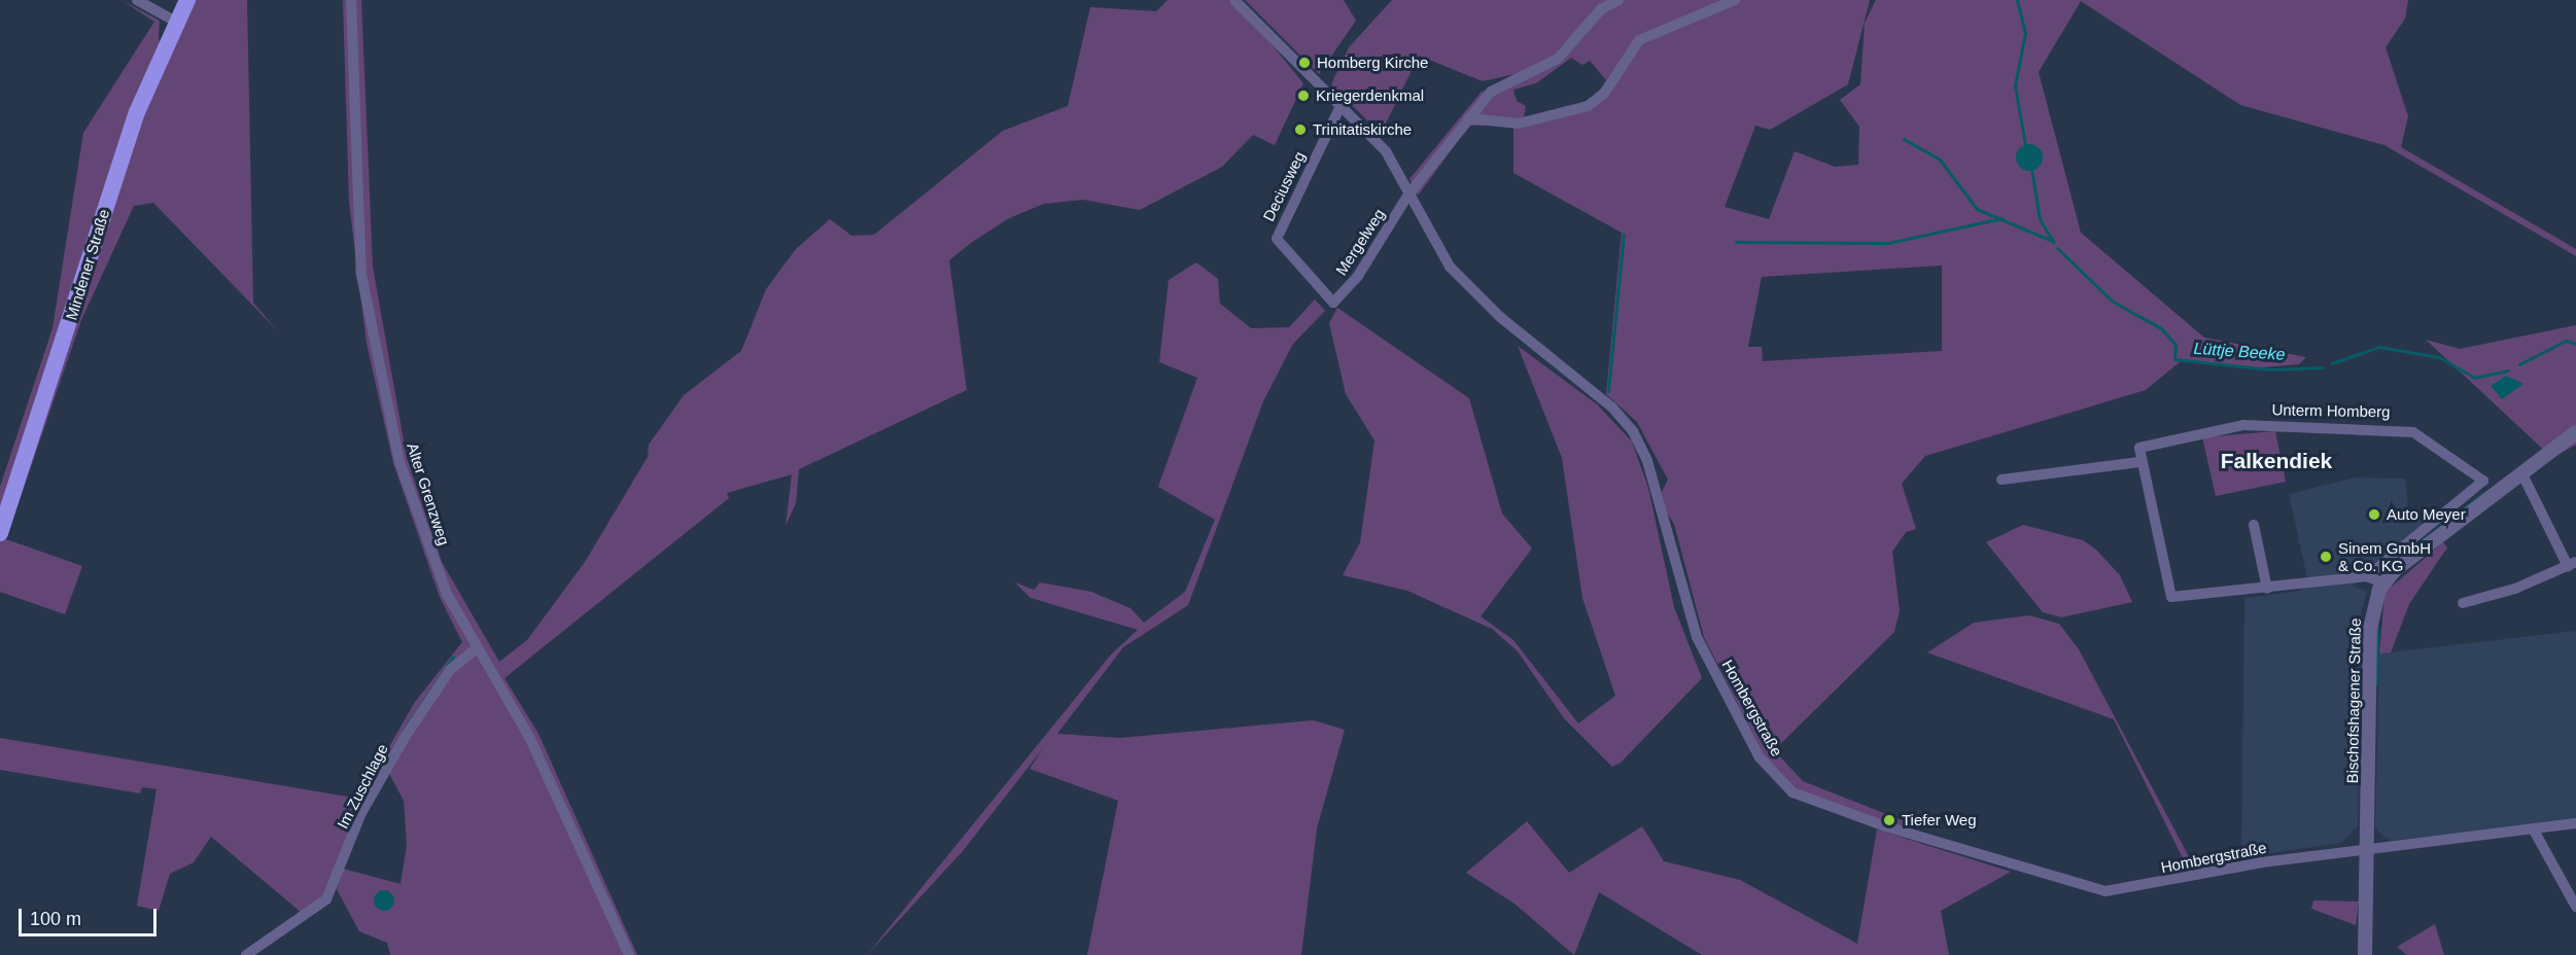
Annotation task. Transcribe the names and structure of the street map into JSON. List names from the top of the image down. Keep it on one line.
{"streets":{"main road":["Mindener Straße"],"street":["Deciusweg","Mergelweg","Unterm Homberg","Alter Grenzweg","Bischofshagener Straße","Hombergstraße","Im Zuschlage"]},"crossings":[["Deciusweg","Mergelweg"],["Deciusweg","Hombergstraße"],["Mergelweg","Hombergstraße"],["Alter Grenzweg","Im Zuschlage"],["Bischofshagener Straße","Hombergstraße"]],"districts":["Falkendiek"],"water":["Lüttje Beeke"],"places":["Homberg Kirche","Kriegerdenkmal","Trinitatiskirche","Auto Meyer","Sinem GmbH & Co. KG","Tiefer Weg"],"scale_bar":"100 m"}
